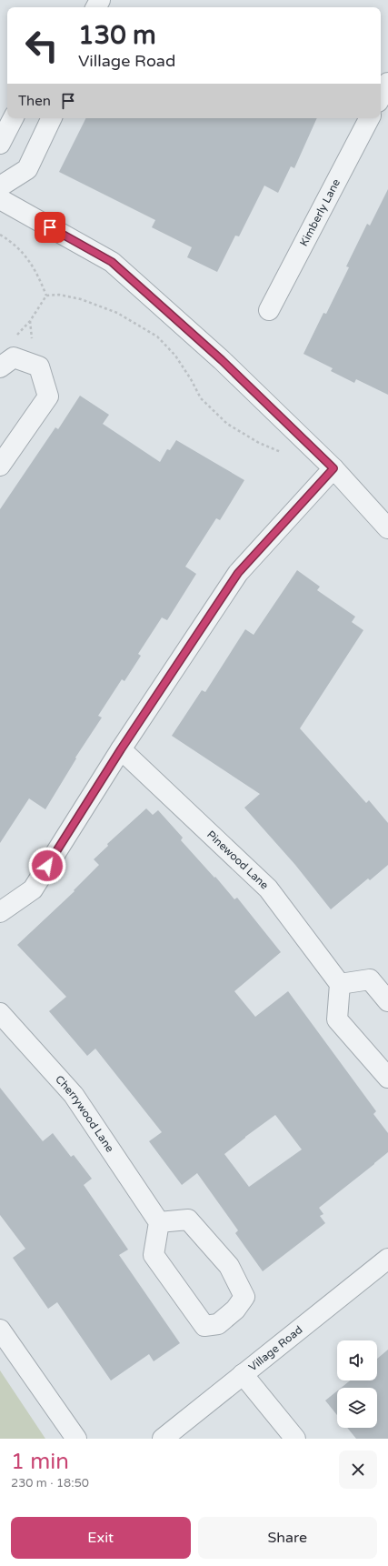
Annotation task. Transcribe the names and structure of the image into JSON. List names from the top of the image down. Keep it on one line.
{"streets":{"street":["Kimberly Lane","Pinewood Lane","Cherrywood Lane","Village Road"]},"page":{"turn":["130 m","Village Road"],"then":"Then","heading":["1 min","230 m · 18:50"],"buttons":["Exit","Share"]}}
